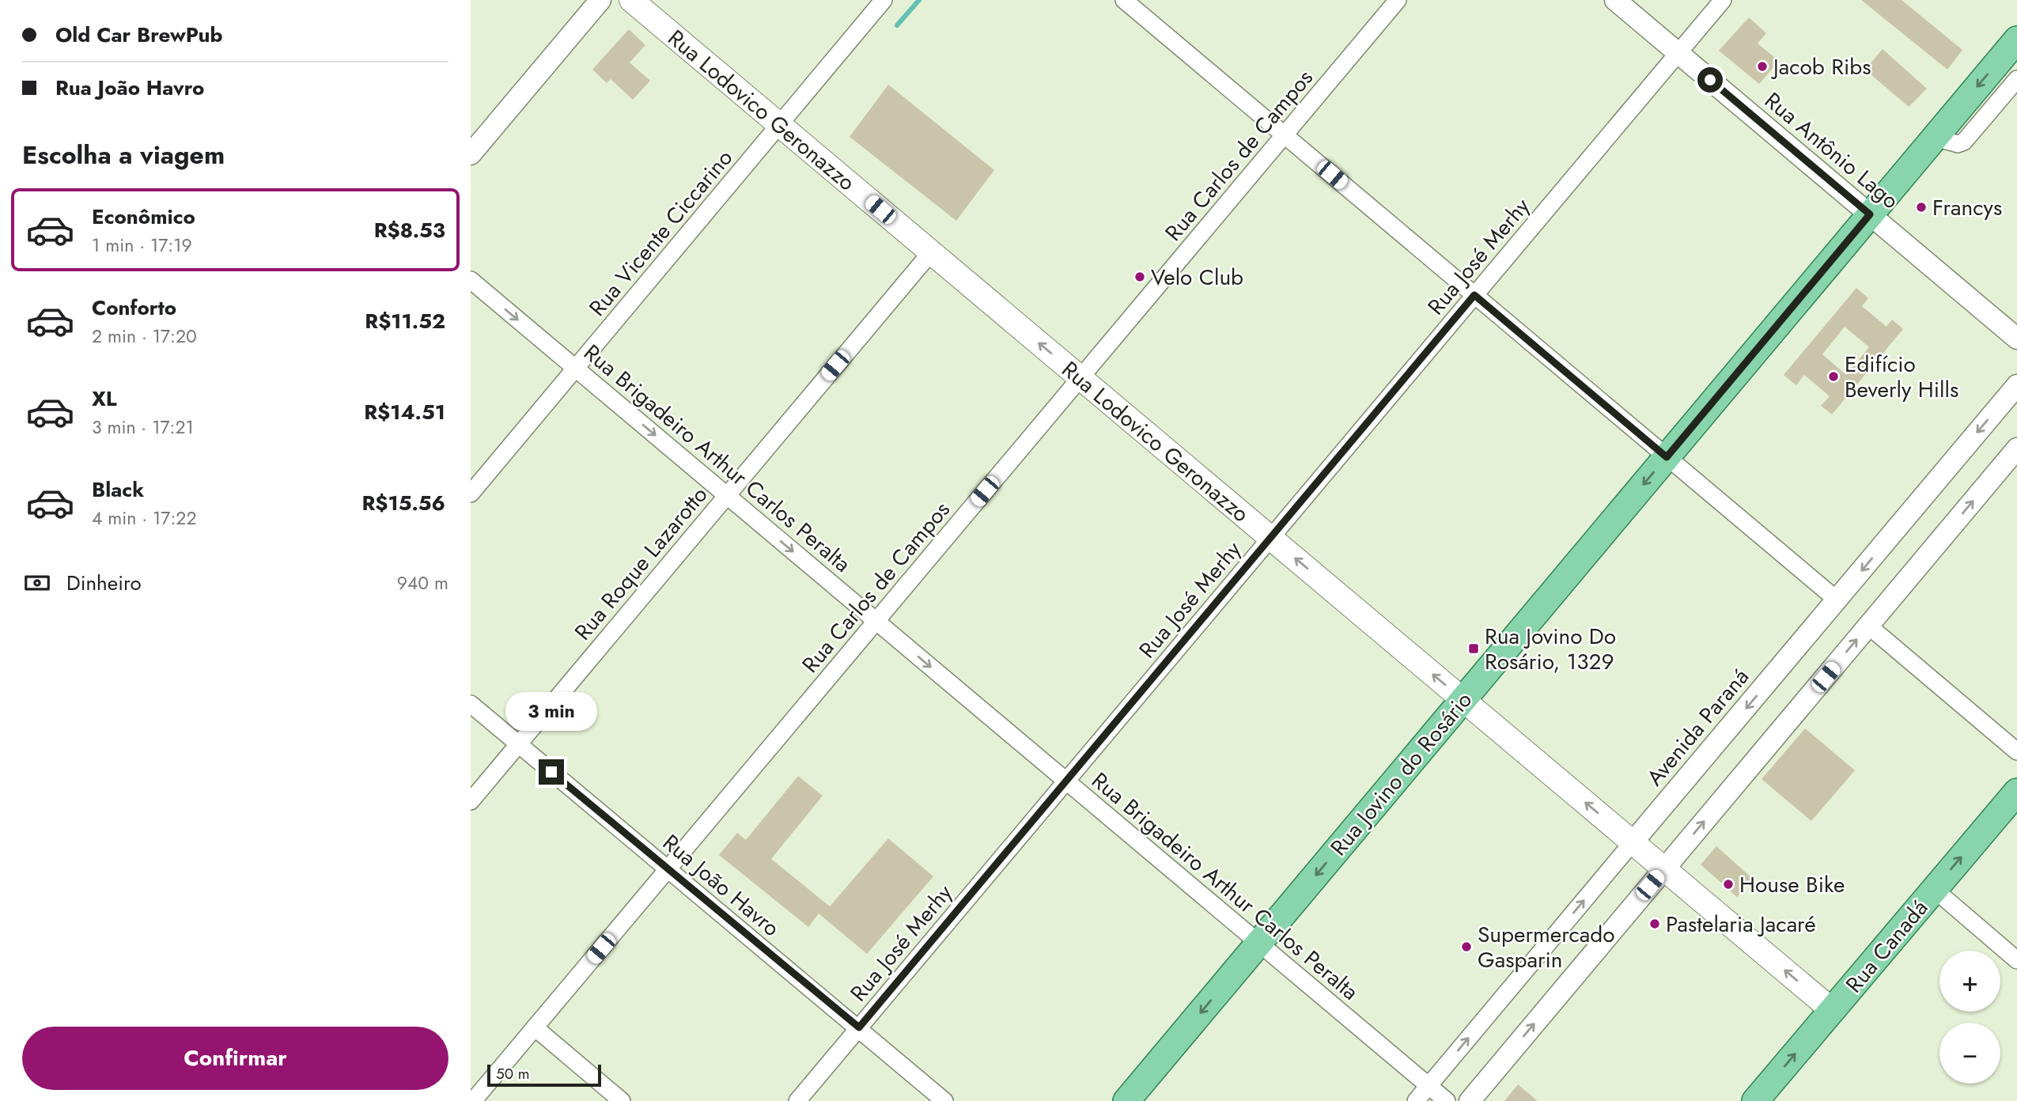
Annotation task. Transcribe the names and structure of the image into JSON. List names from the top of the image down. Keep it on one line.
{"streets":{"main road":["Rua Lodovico Geronazzo","Rua Jovino do Rosário","Rua Canadá"],"street":["Rua Antônio Lago","Rua Carlos de Campos","Rua Vicente Ciccarino","Rua José Merhy","Rua Brigadeiro Arthur Carlos Peralta","Rua Roque Lazarotto","Avenida Paraná","Rua João Havro"]},"crossings":[["Rua Lodovico Geronazzo","Rua Carlos de Campos"],["Rua Lodovico Geronazzo","Rua Vicente Ciccarino"],["Rua Lodovico Geronazzo","Rua José Merhy"],["Rua Lodovico Geronazzo","Rua Roque Lazarotto"],["Rua Lodovico Geronazzo","Avenida Paraná"],["Rua Lodovico Geronazzo","Rua Jovino do Rosário"],["Rua Lodovico Geronazzo","Rua Canadá"],["Rua Antônio Lago","Rua José Merhy"],["Rua Antônio Lago","Rua Jovino do Rosário"],["Rua Carlos de Campos","Rua Brigadeiro Arthur Carlos Peralta"],["Rua Carlos de Campos","Rua João Havro"],["Rua Vicente Ciccarino","Rua Brigadeiro Arthur Carlos Peralta"],["Rua José Merhy","Rua Brigadeiro Arthur Carlos Peralta"],["Rua José Merhy","Rua João Havro"],["Rua Brigadeiro Arthur Carlos Peralta","Rua Roque Lazarotto"],["Rua Brigadeiro Arthur Carlos Peralta","Avenida Paraná"],["Rua Brigadeiro Arthur Carlos Peralta","Rua Jovino do Rosário"],["Rua Roque Lazarotto","Rua João Havro"]],"one_way":["Rua Lodovico Geronazzo","Rua Brigadeiro Arthur Carlos Peralta","Rua Jovino do Rosário","Rua Canadá"],"places":{"other":["Jacob Ribs","Francys","Velo Club","Edifício Beverly Hills","House Bike","Pastelaria Jacaré","Supermercado Gasparin"],"transit":["Rua Jovino Do Rosário, 1329"]},"scale_bar":"50 m","page":{"banner":["Old Car BrewPub","Rua João Havro"],"heading":"Escolha a viagem","list":[{"name":"Econômico","note":"1 min · 17:19","value":"R$8.53"},{"name":"Conforto","note":"2 min · 17:20","value":"R$11.52"},{"name":"XL","note":"3 min · 17:21","value":"R$14.51"},{"name":"Black","note":"4 min · 17:22","value":"R$15.56"}],"pay":["Dinheiro","940 m"],"bubble":"3 min","map_buttons":["+","−"],"buttons":"Confirmar","scale":"50 m"}}
